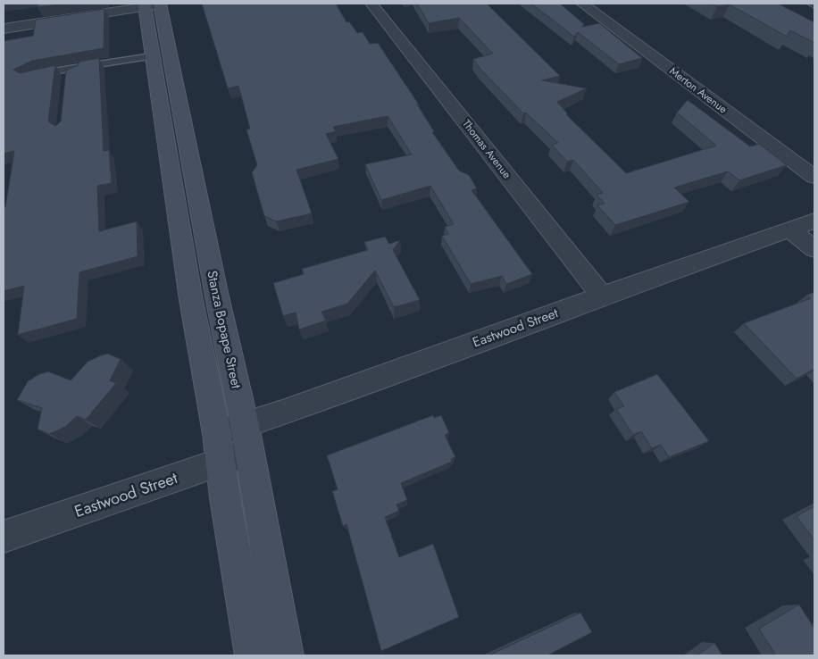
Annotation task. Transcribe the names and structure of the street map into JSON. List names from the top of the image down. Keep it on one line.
{"streets":{"main road":["Stanza Bopape Street"],"street":["Merton Avenue","Thomas Avenue","Eastwood Street"]},"crossings":[["Thomas Avenue","Eastwood Street"],["Eastwood Street","Stanza Bopape Street"]]}
